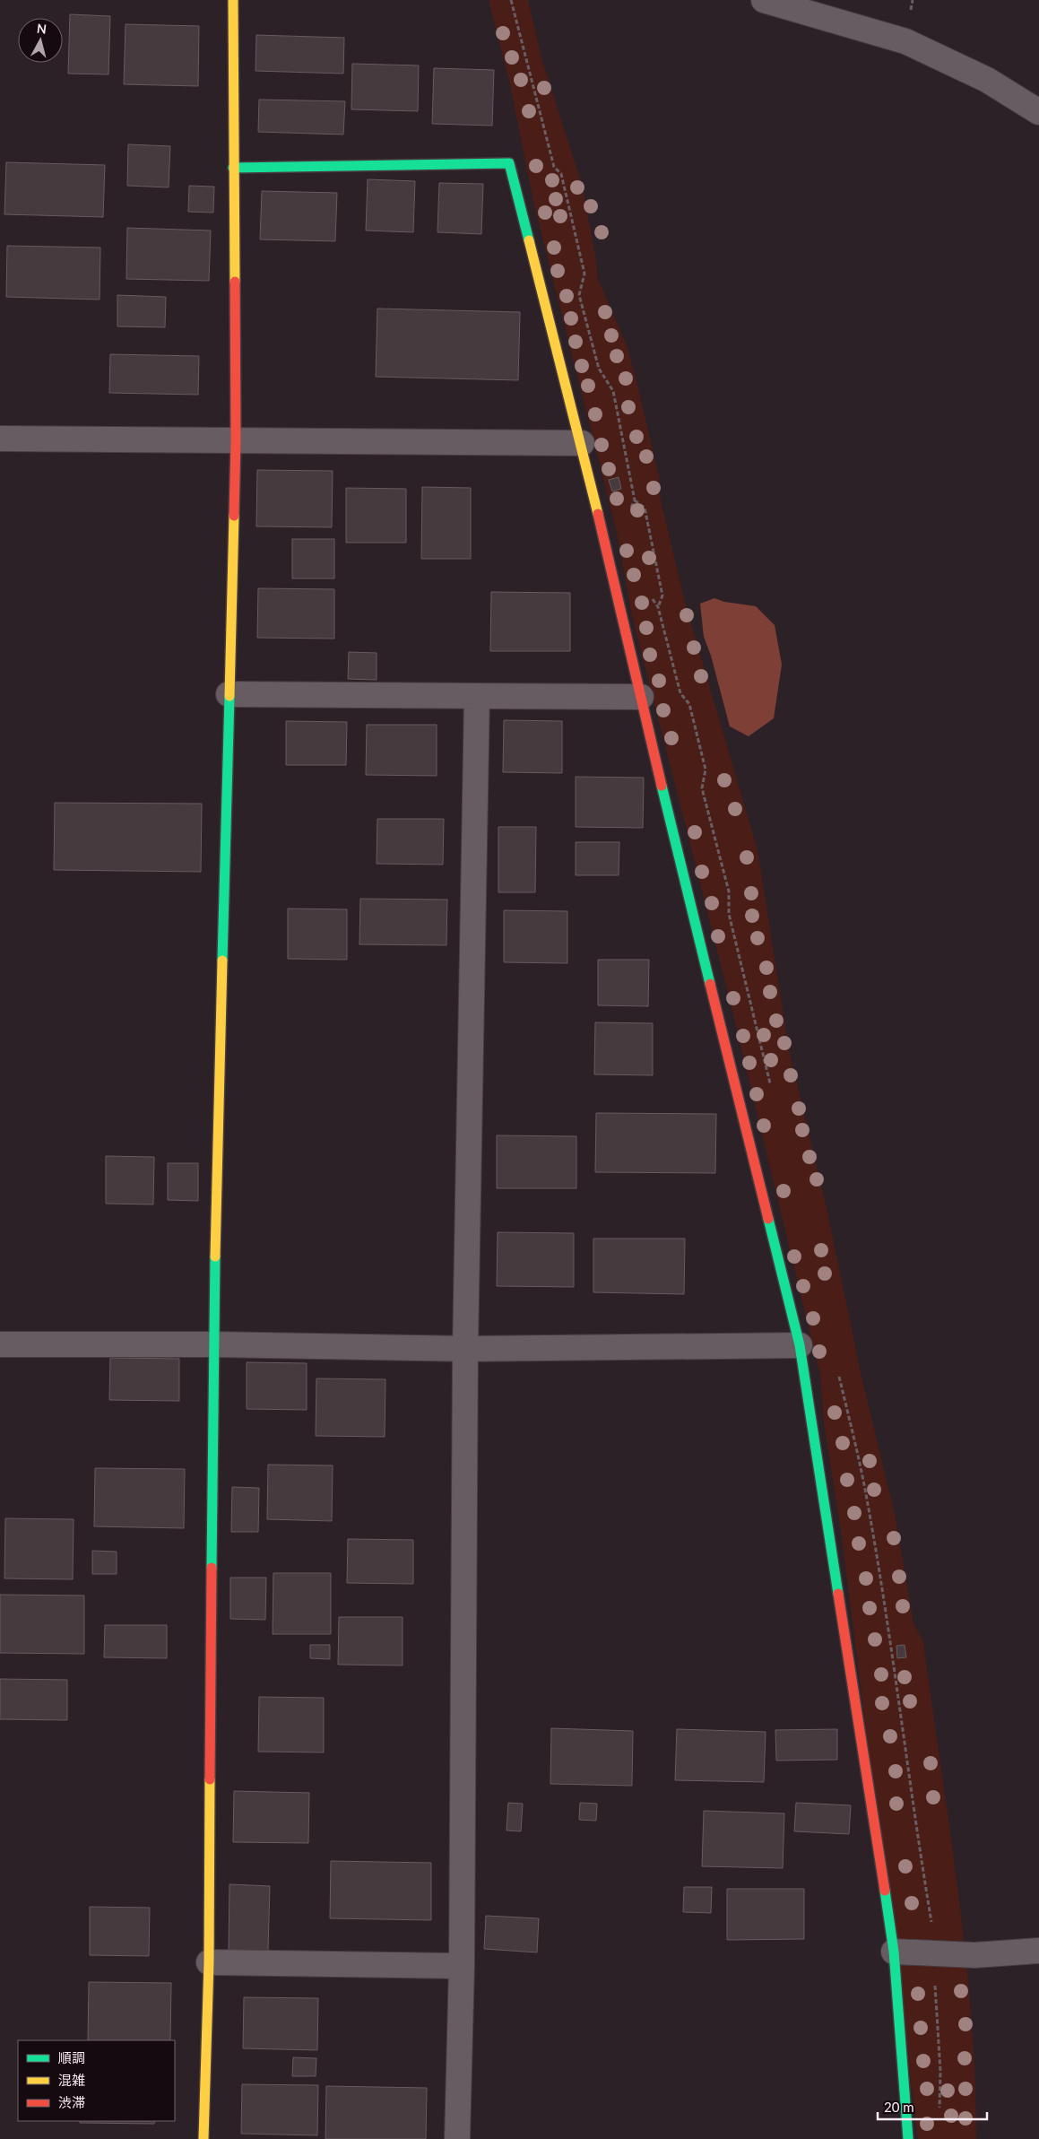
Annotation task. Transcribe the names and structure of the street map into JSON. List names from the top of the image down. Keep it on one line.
{"legend":["順調","混雑","渋滞"],"scale_bar":"20 m","north":"top"}
